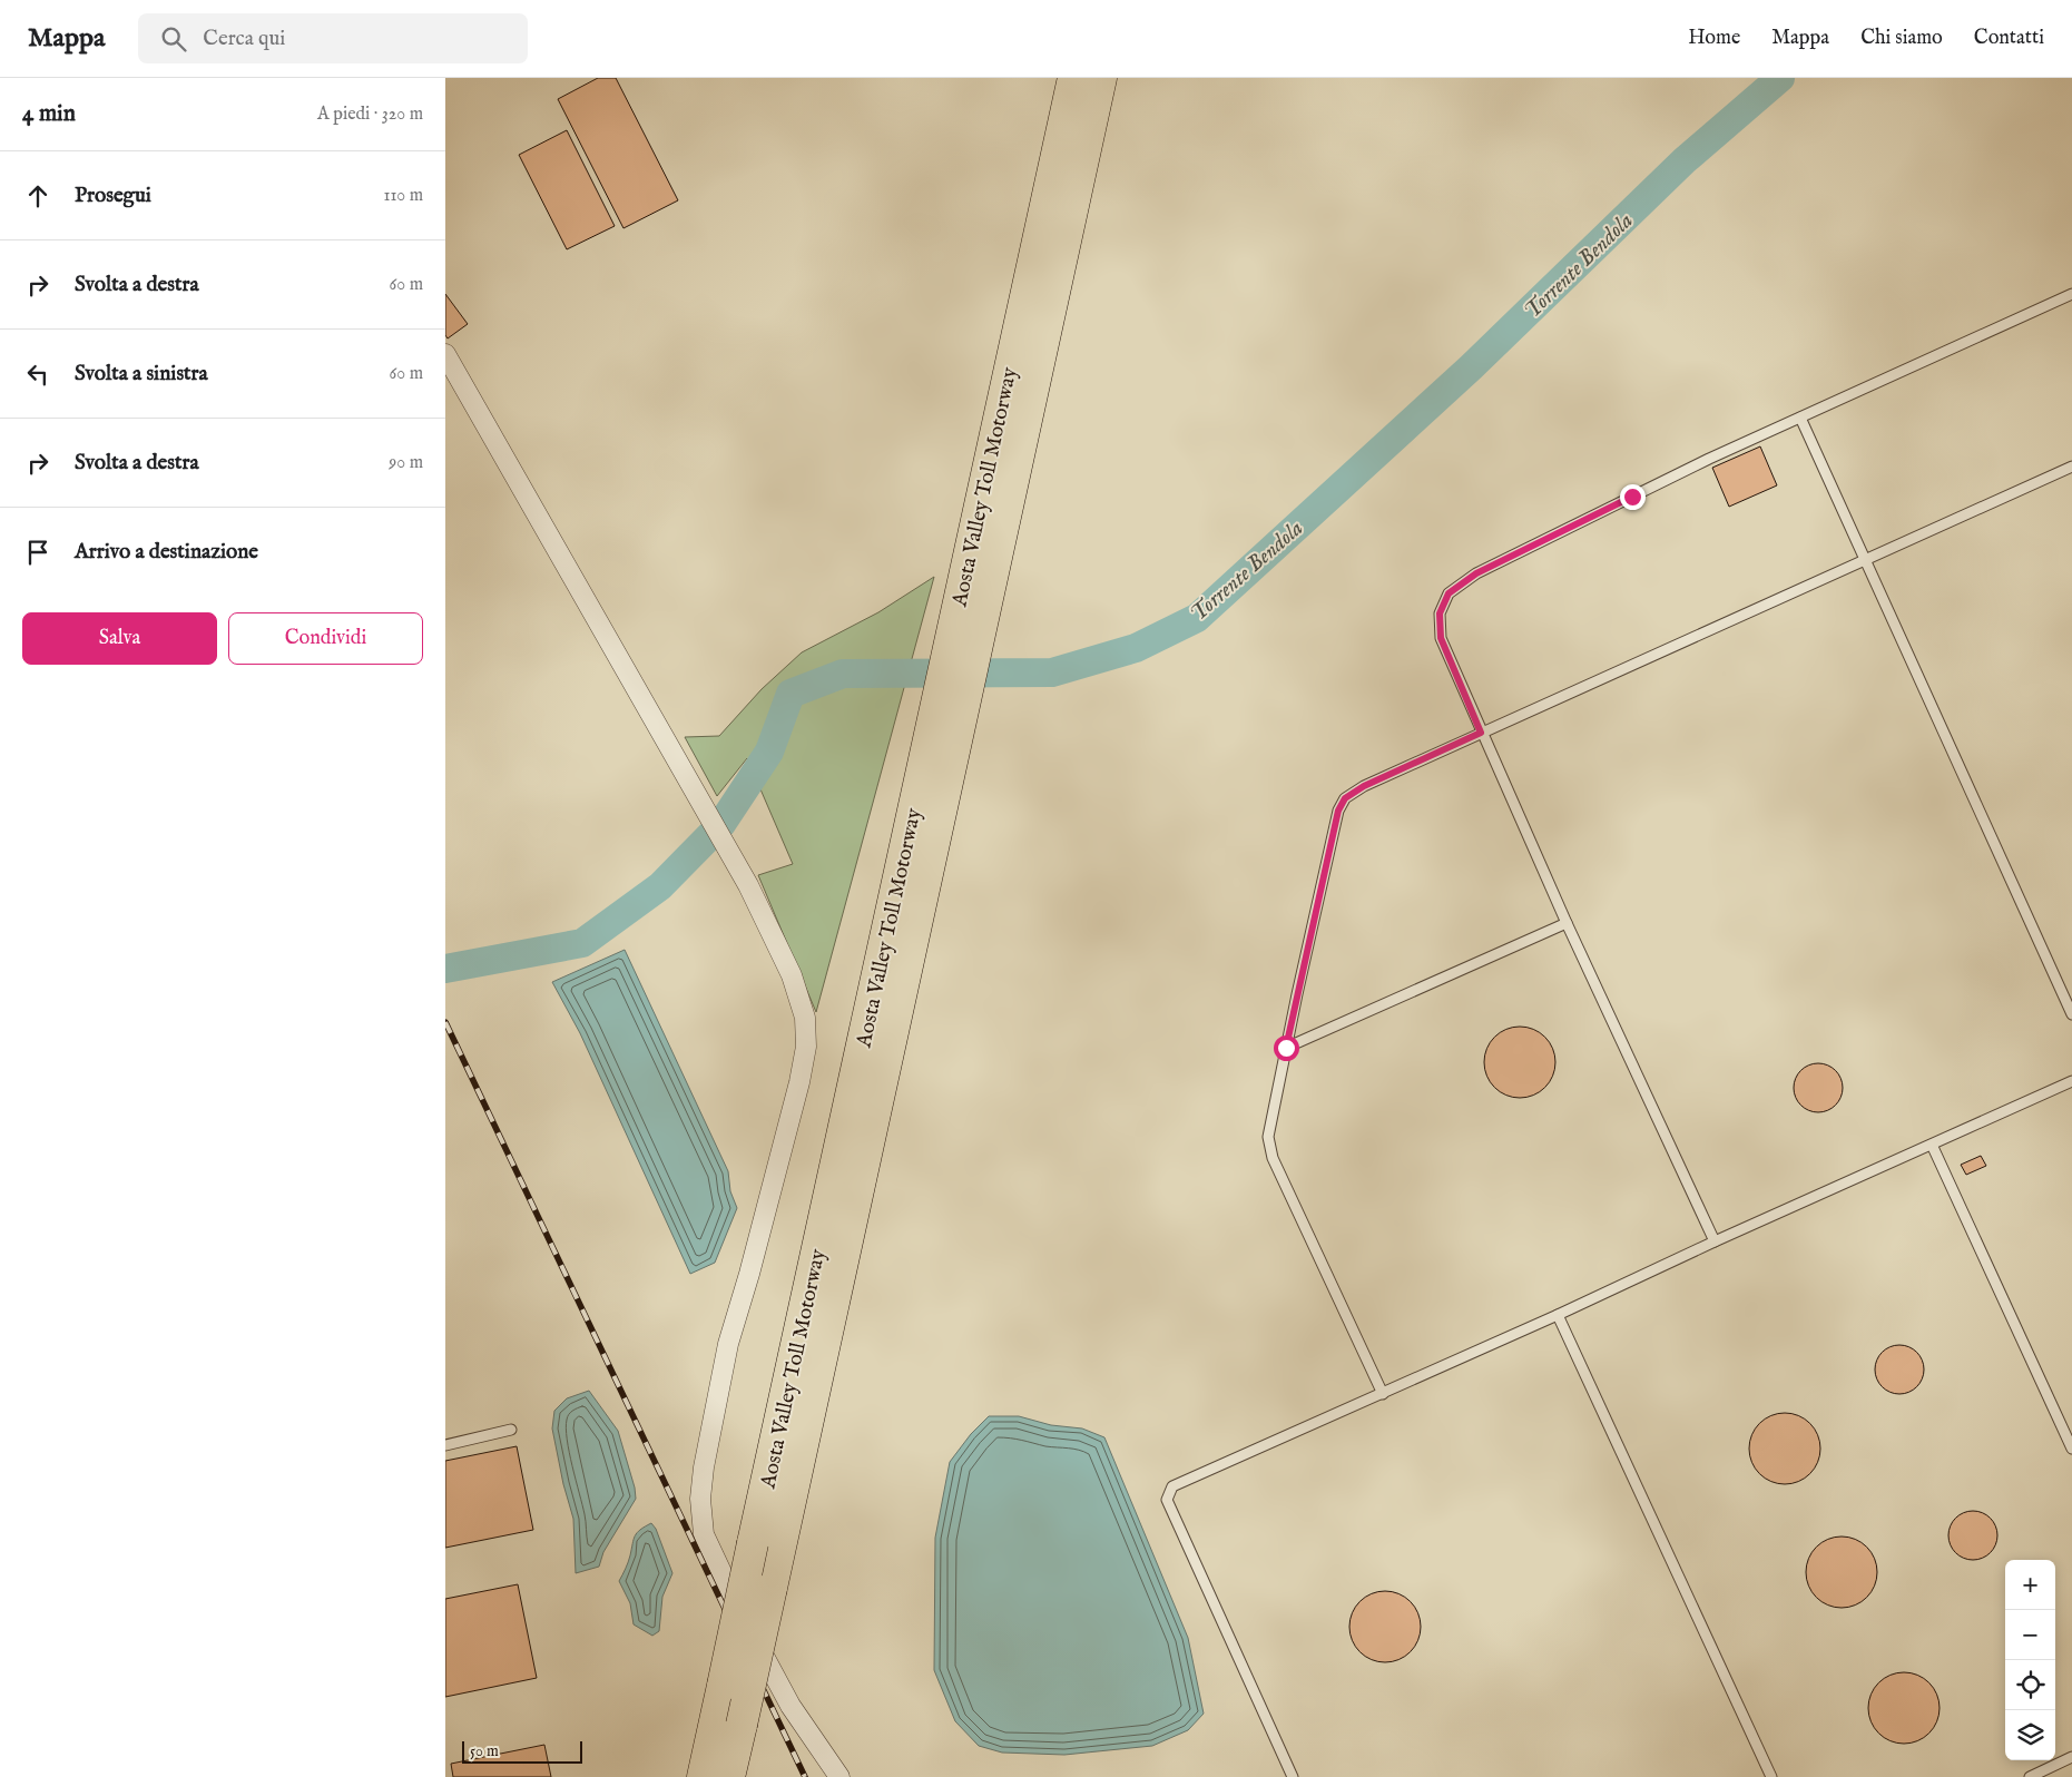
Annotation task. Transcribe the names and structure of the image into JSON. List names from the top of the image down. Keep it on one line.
{"streets":{"highway":["Aosta Valley Toll Motorway"]},"water":["Torrente Bendola"],"scale_bar":"50 m","page":{"header":"Mappa","search":"Cerca qui","nav":["Home","Mappa","Chi siamo","Contatti"],"heading":["4 min","A piedi · 320 m"],"list":[["Prosegui","110 m"],["Svolta a destra","60 m"],["Svolta a sinistra","60 m"],["Svolta a destra","90 m"],"Arrivo a destinazione"],"buttons":["Salva","Condividi"],"map_buttons":["+","−"],"scale":"50 m"}}
